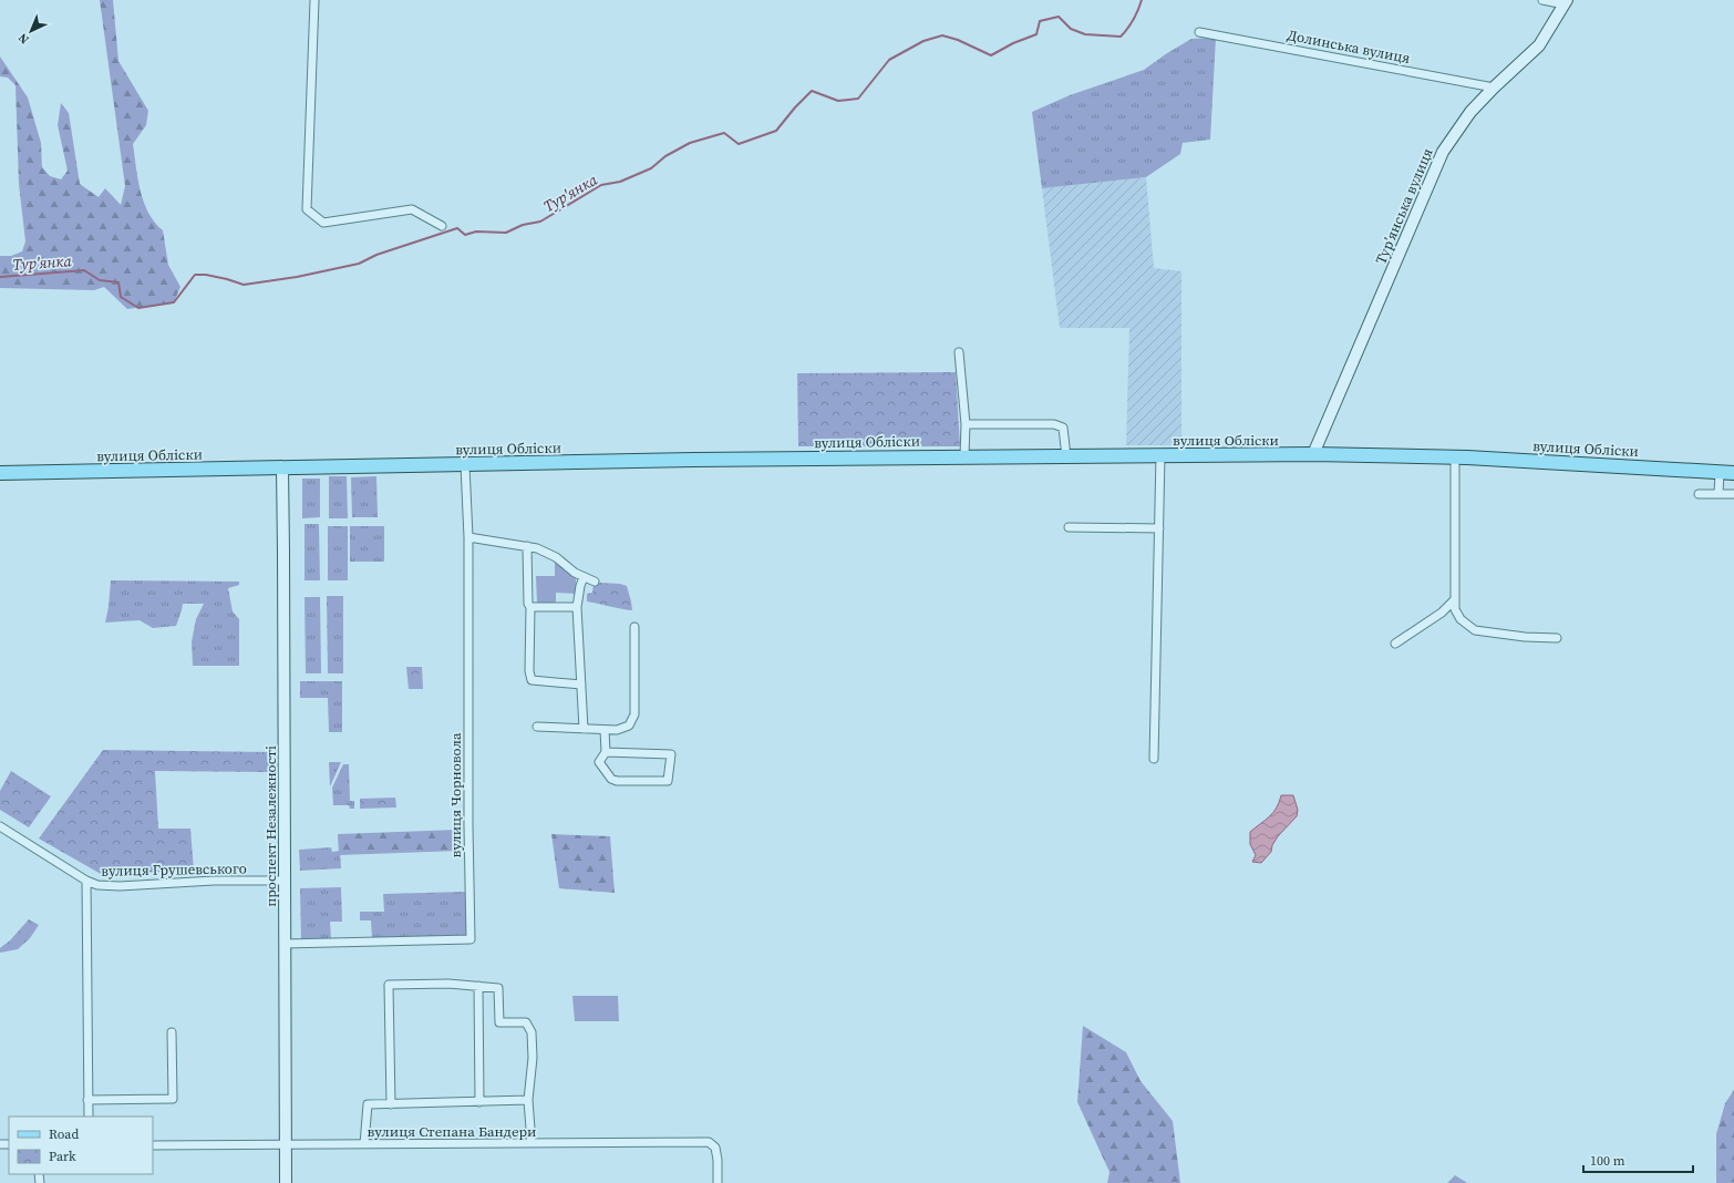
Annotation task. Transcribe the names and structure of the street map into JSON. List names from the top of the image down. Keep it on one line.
{"streets":{"main road":["Турʼянська вулиця","вулиця Обліски","проспект Незалежності"],"street":["Долинська вулиця","вулиця Чорновола","вулиця Грушевського","вулиця Степана Бандери"]},"crossings":[["Долинська вулиця","Турʼянська вулиця"],["Турʼянська вулиця","вулиця Обліски"],["вулиця Обліски","вулиця Чорновола"],["вулиця Обліски","проспект Незалежності"],["вулиця Чорновола","проспект Незалежності"],["проспект Незалежності","вулиця Грушевського"],["проспект Незалежності","вулиця Степана Бандери"]],"water":["Тур'янка"],"legend":["Road","Park"],"scale_bar":"100 m","north":"bottom left"}
